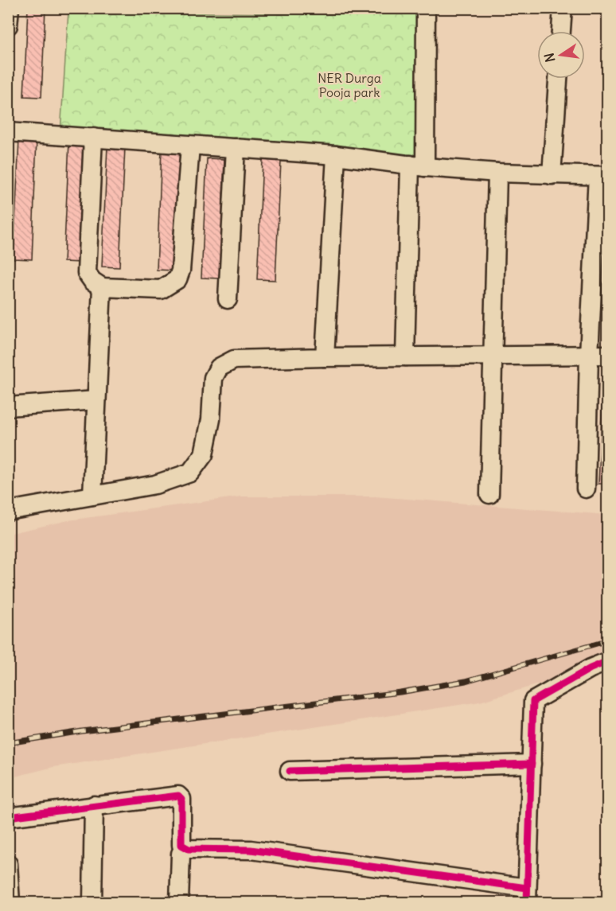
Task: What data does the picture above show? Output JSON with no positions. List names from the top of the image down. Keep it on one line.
{"parks":["NER Durga Pooja park"],"north":"left"}
